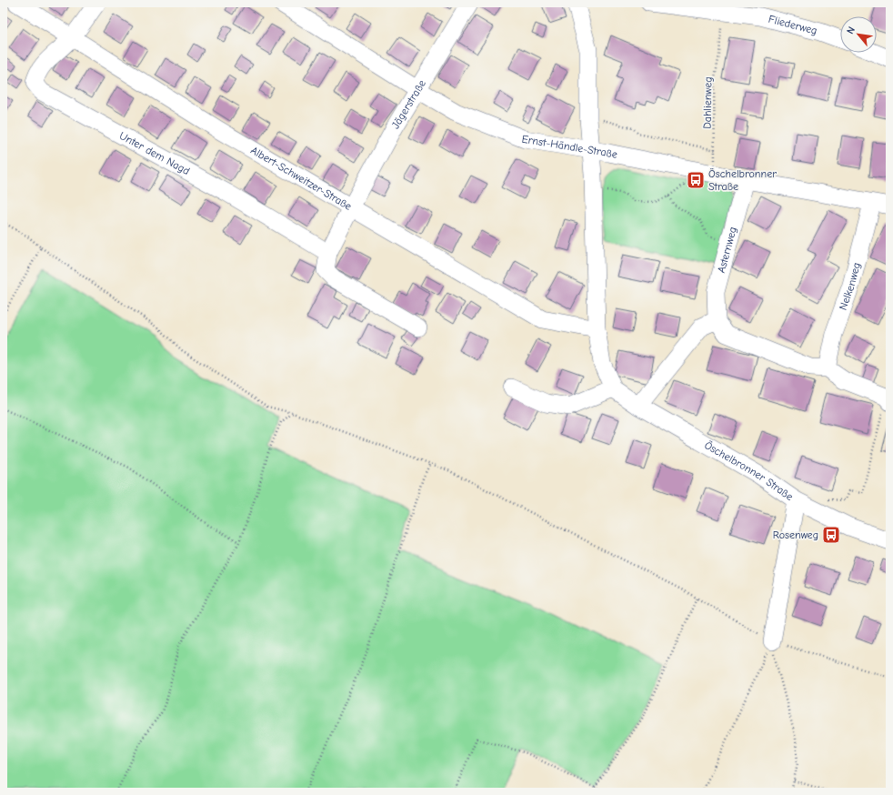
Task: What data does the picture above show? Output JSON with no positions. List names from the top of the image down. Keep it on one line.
{"streets":{"street":["Fliederweg","Jägerstraße","Ernst-Händle-Straße","Unter dem Nagd","Albert-Schweitzer-Straße","Asternweg","Nelkenweg","Öschelbronner Straße"],"path":["Dahlienweg"]},"crossings":[["Fliederweg","Dahlienweg"],["Dahlienweg","Ernst-Händle-Straße"],["Jägerstraße","Ernst-Händle-Straße"],["Jägerstraße","Albert-Schweitzer-Straße"],["Ernst-Händle-Straße","Asternweg"],["Ernst-Händle-Straße","Nelkenweg"],["Unter dem Nagd","Albert-Schweitzer-Straße"]],"places":{"bus stop":["Öschelbronner Straße","Rosenweg"]},"north":"top left"}
